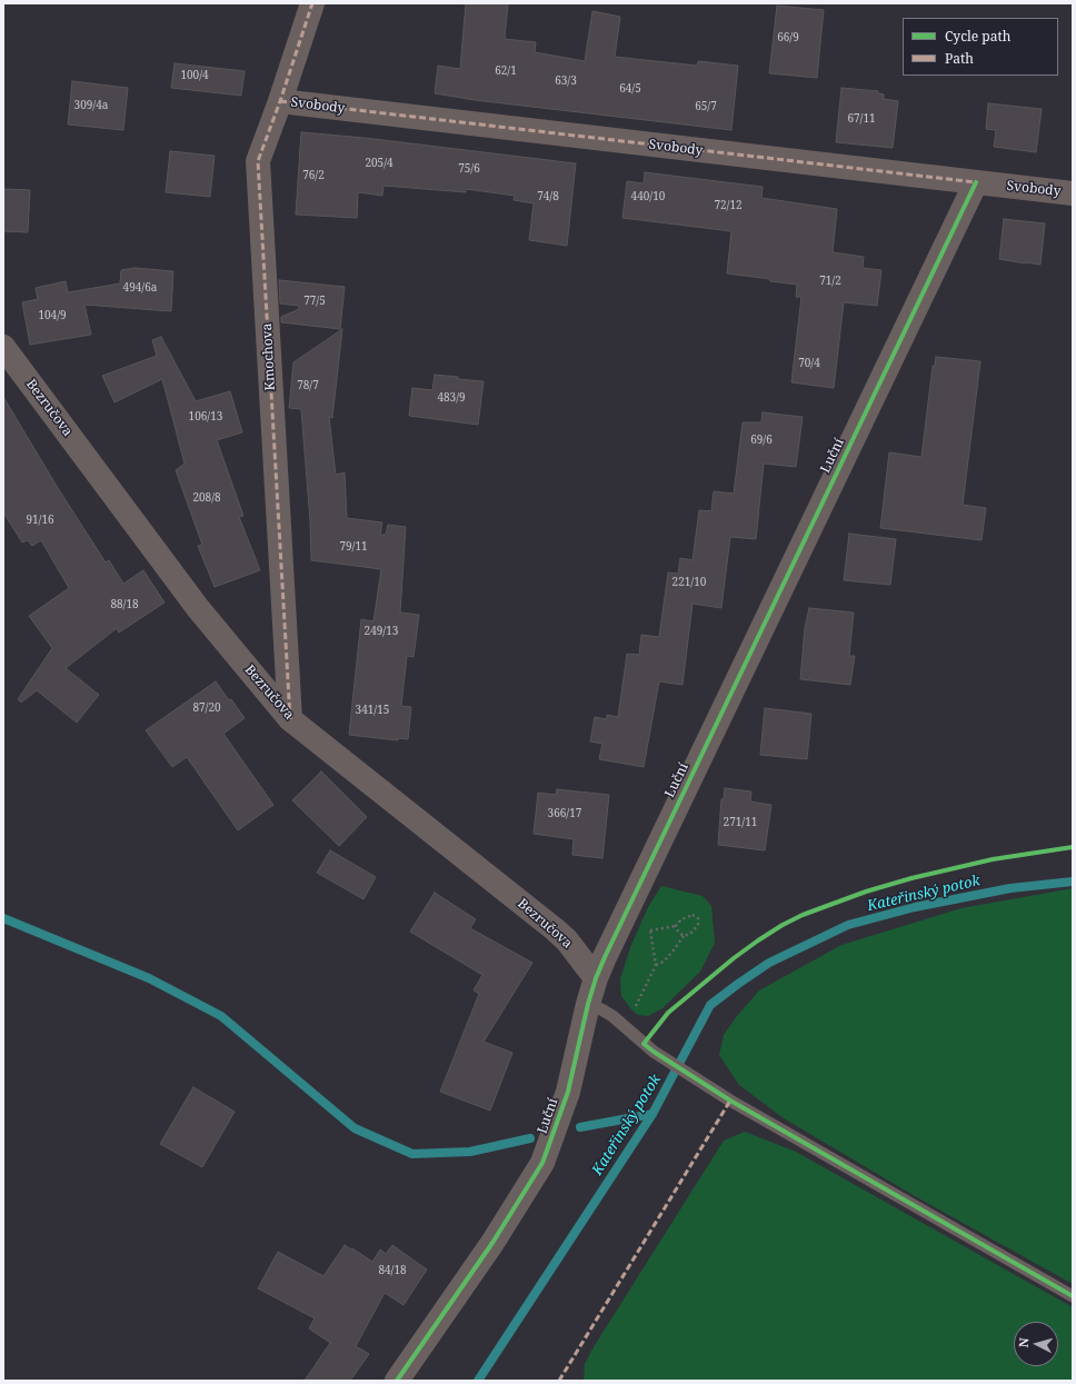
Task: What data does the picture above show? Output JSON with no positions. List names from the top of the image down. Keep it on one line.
{"streets":{"street":["Svobody","Kmochova","Bezručova","Luční"]},"crossings":[["Svobody","Kmochova"],["Svobody","Luční"],["Kmochova","Bezručova"],["Bezručova","Luční"]],"water":["Kateřinský potok"],"house_numbers":["66/9","62/1","100/4","63/3","64/5","309/4a","65/7","67/11","205/4","75/6","76/2","74/8","440/10","72/12","71/2","494/6a","77/5","104/9","70/4","78/7","483/9","106/13","69/6","208/8","91/16","79/11","221/10","88/18","249/13","87/20","341/15","366/17","271/11","84/18"],"legend":["Cycle path","Path"],"north":"left"}
